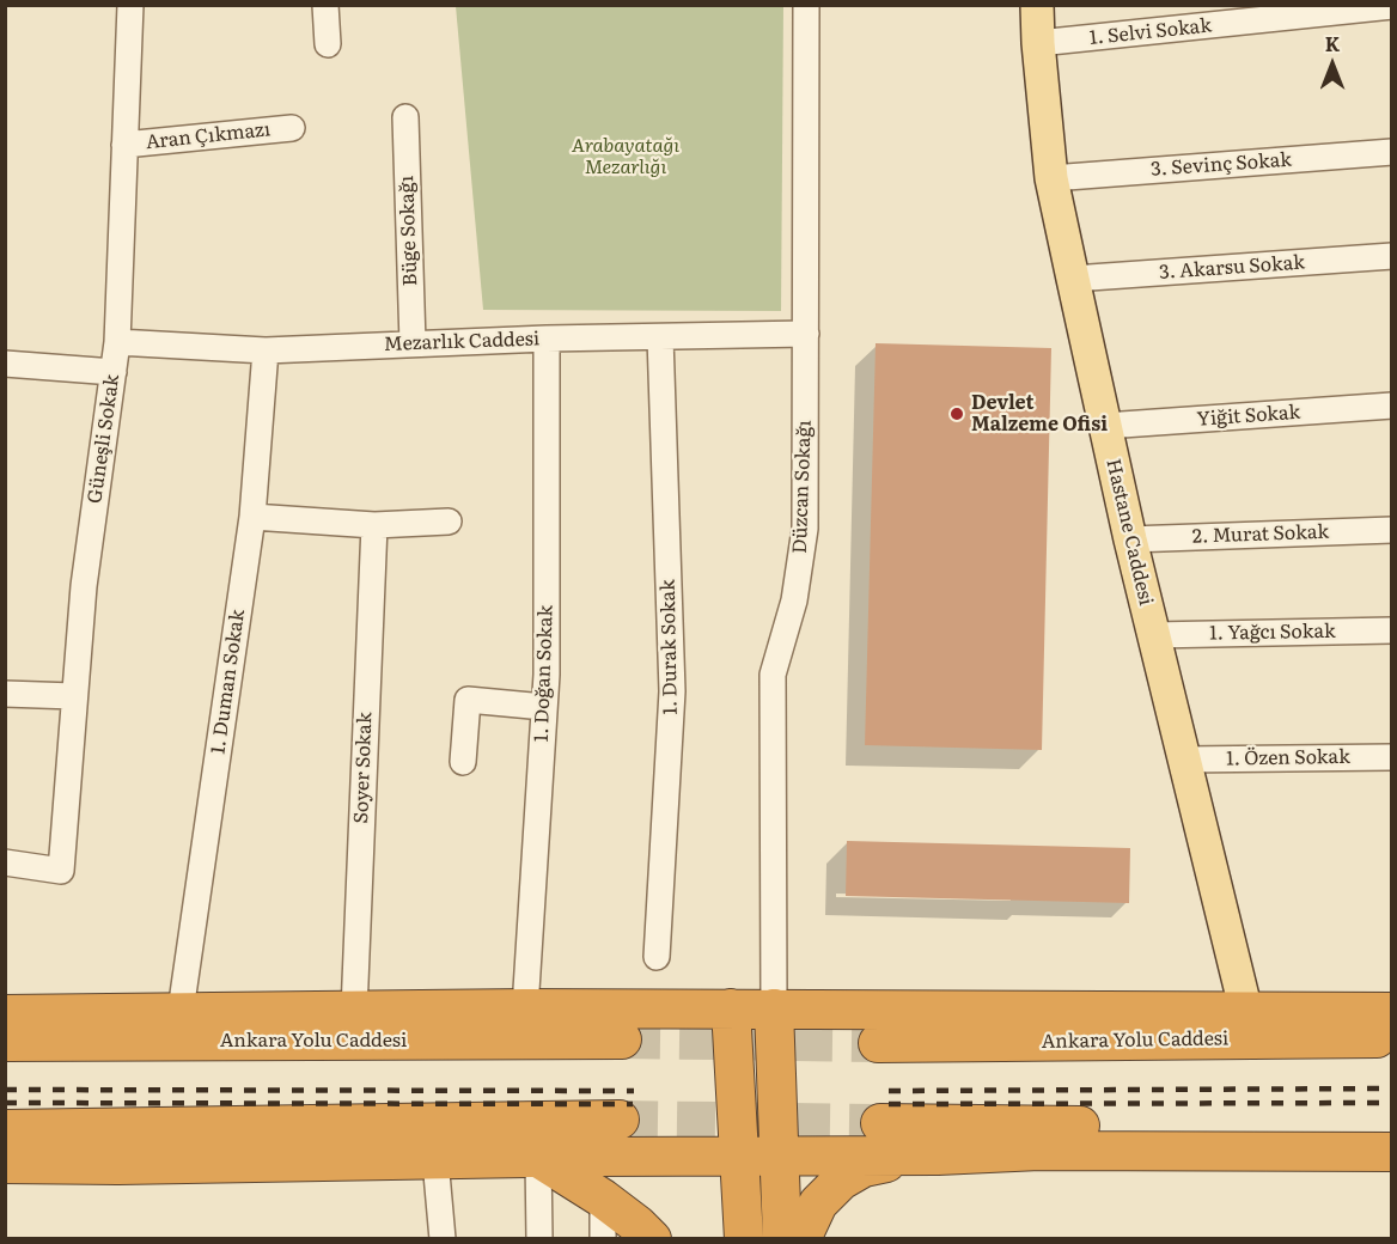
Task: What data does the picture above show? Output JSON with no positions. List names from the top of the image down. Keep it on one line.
{"streets":{"highway":["Ankara Yolu Caddesi"],"main road":["Hastane Caddesi"],"street":["1. Selvi Sokak","Aran Çıkmazı","3. Sevinç Sokak","Büge Sokağı","3. Akarsu Sokak","Mezarlık Caddesi","Yiğit Sokak","Güneşli Sokak","Düzcan Sokağı","2. Murat Sokak","1. Yağcı Sokak","1. Durak Sokak","1. Doğan Sokak","1. Duman Sokak","1. Özen Sokak","Soyer Sokak"]},"crossings":[["1. Selvi Sokak","Hastane Caddesi"],["Aran Çıkmazı","Güneşli Sokak"],["3. Sevinç Sokak","Hastane Caddesi"],["Büge Sokağı","Mezarlık Caddesi"],["3. Akarsu Sokak","Hastane Caddesi"],["Mezarlık Caddesi","Güneşli Sokak"],["Mezarlık Caddesi","Düzcan Sokağı"],["Mezarlık Caddesi","1. Durak Sokak"],["Mezarlık Caddesi","1. Doğan Sokak"],["Mezarlık Caddesi","1. Duman Sokak"],["Yiğit Sokak","Hastane Caddesi"],["Hastane Caddesi","2. Murat Sokak"],["Hastane Caddesi","1. Yağcı Sokak"],["Hastane Caddesi","1. Özen Sokak"]],"parks":["Arabayatağı Mezarlığı"],"places":["Devlet Malzeme Ofisi"],"north":"top"}
